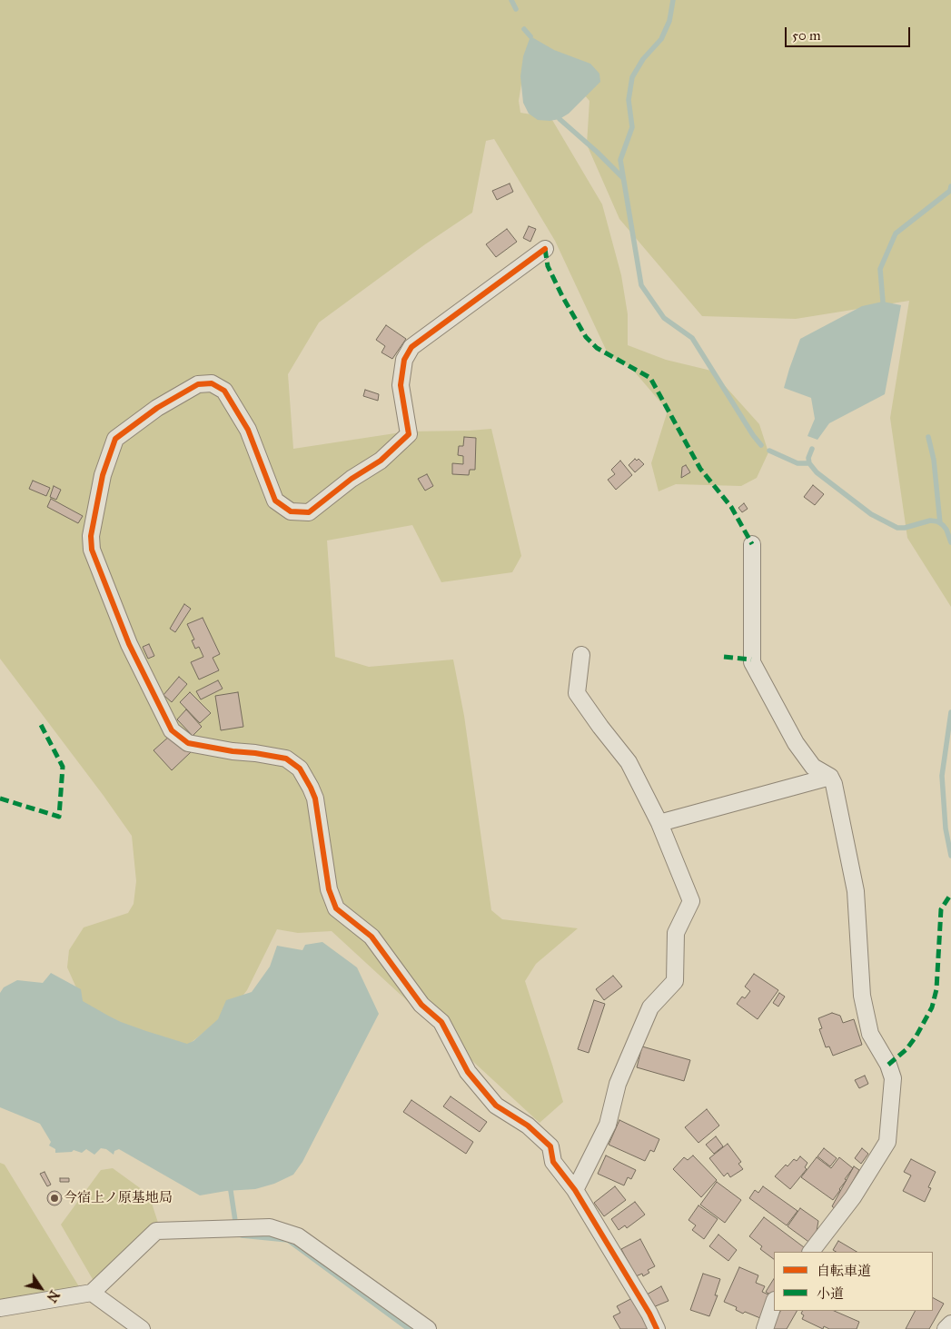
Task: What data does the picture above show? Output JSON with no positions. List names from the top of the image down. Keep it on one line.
{"places":["今宿上ノ原基地局"],"legend":["自転車道","小道"],"scale_bar":"50 m","north":"bottom right"}
